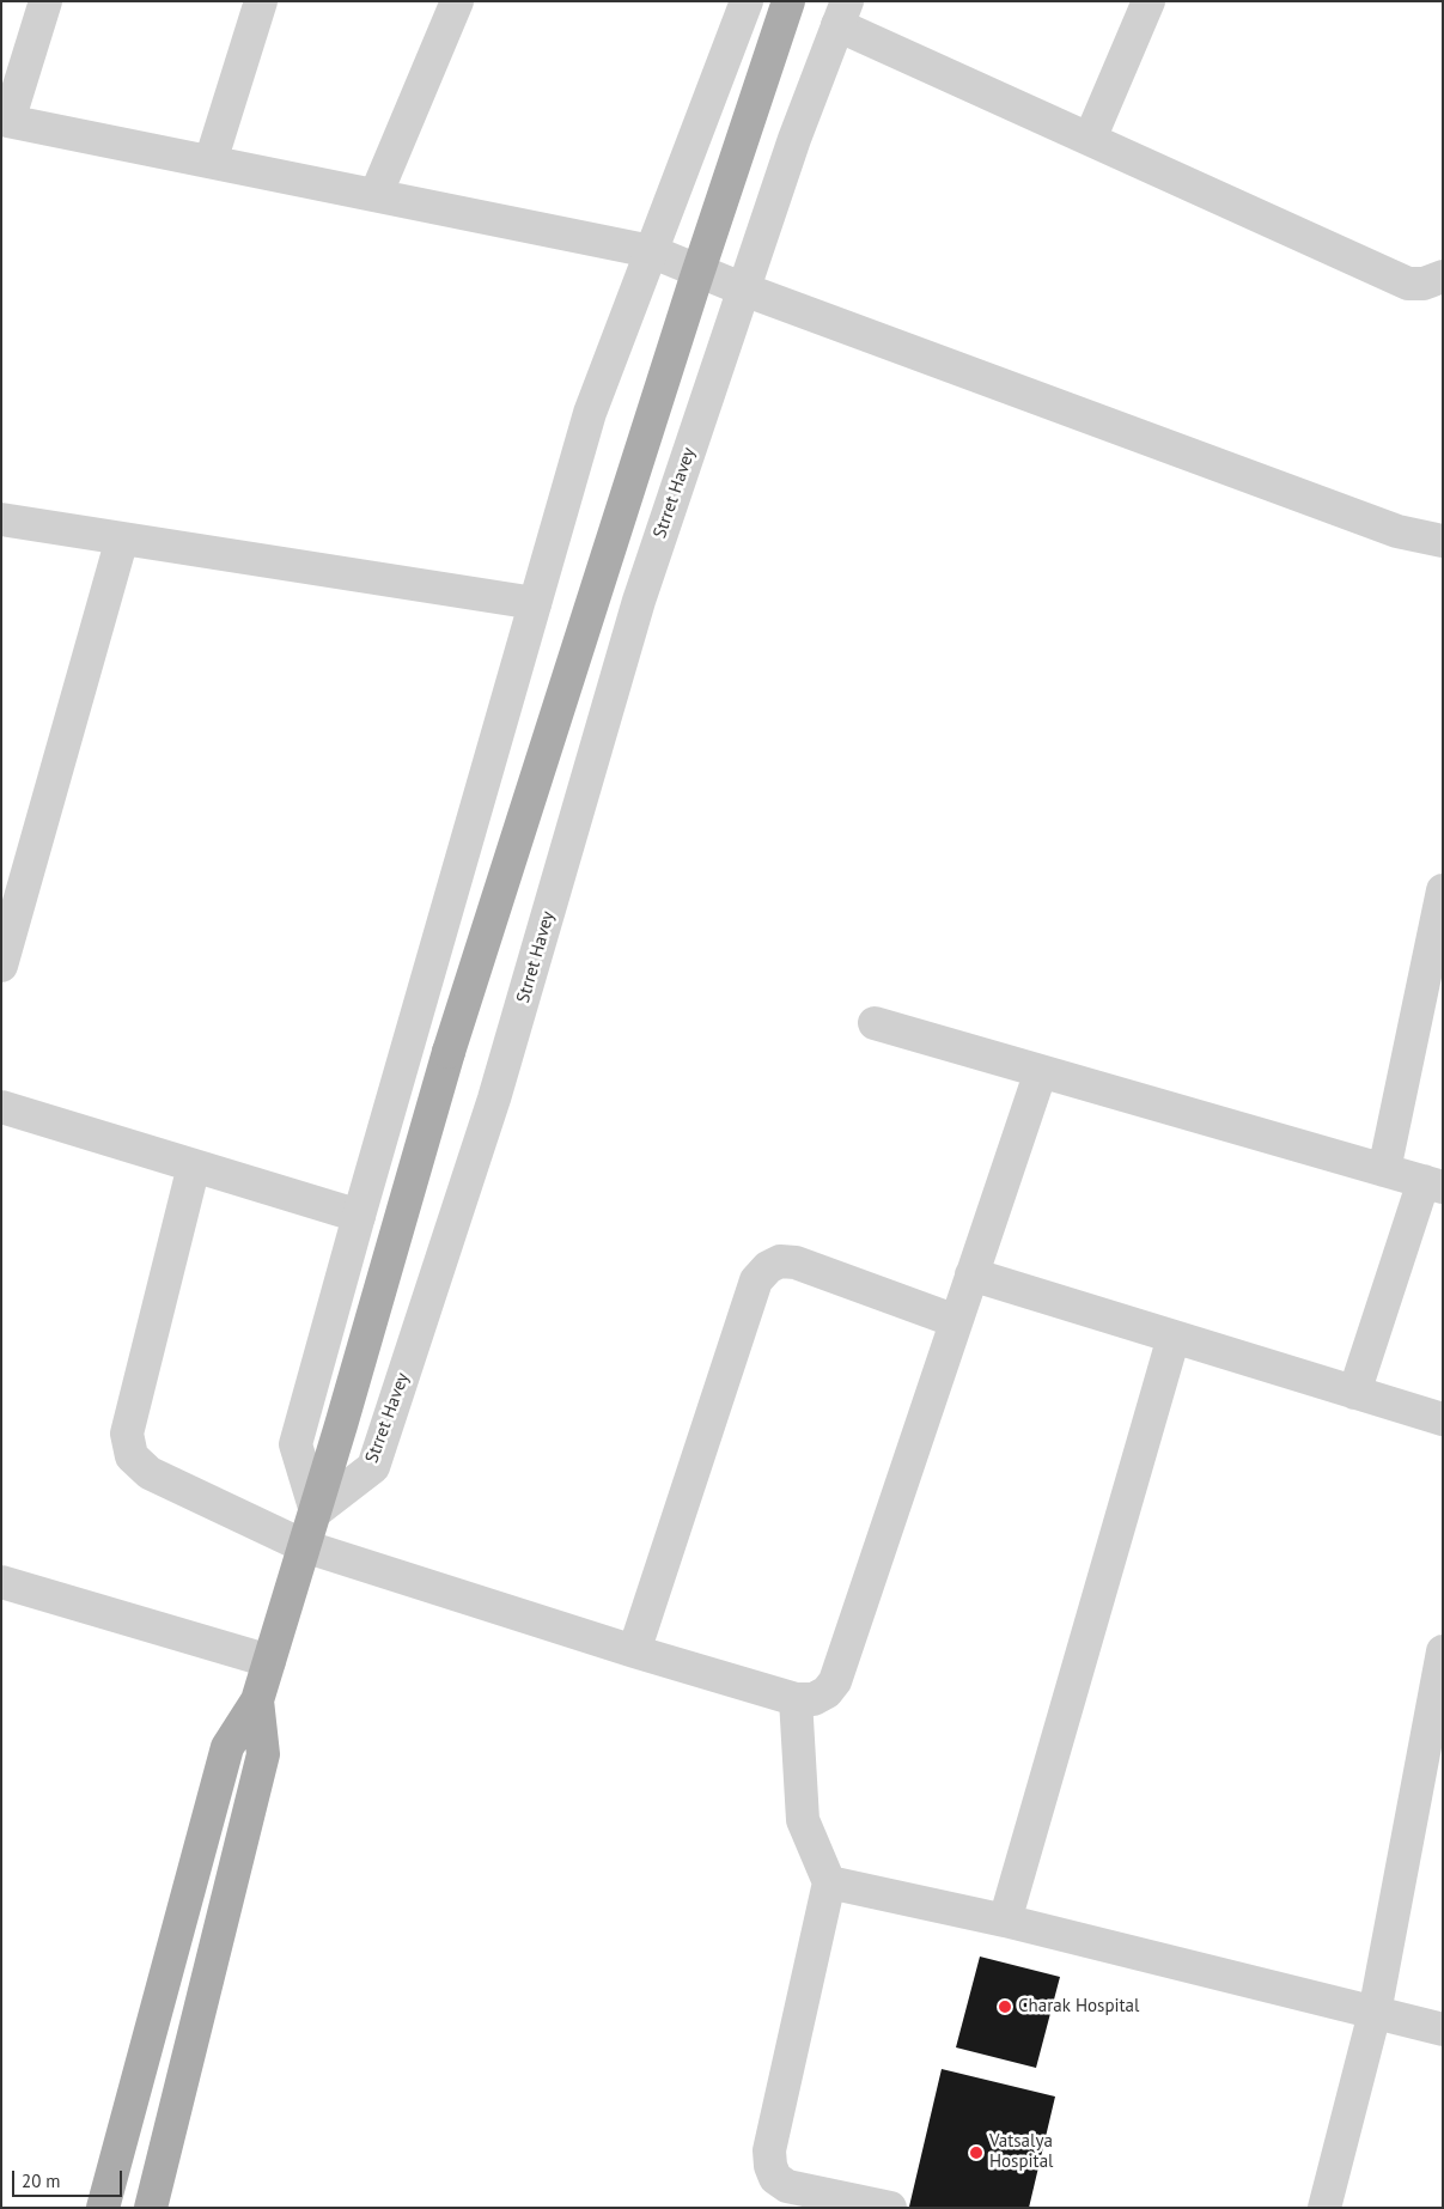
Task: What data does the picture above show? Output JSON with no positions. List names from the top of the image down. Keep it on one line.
{"streets":{"street":["Strret Havey"]},"places":["Charak Hospital","Vatsalya Hospital"],"scale_bar":"20 m"}
